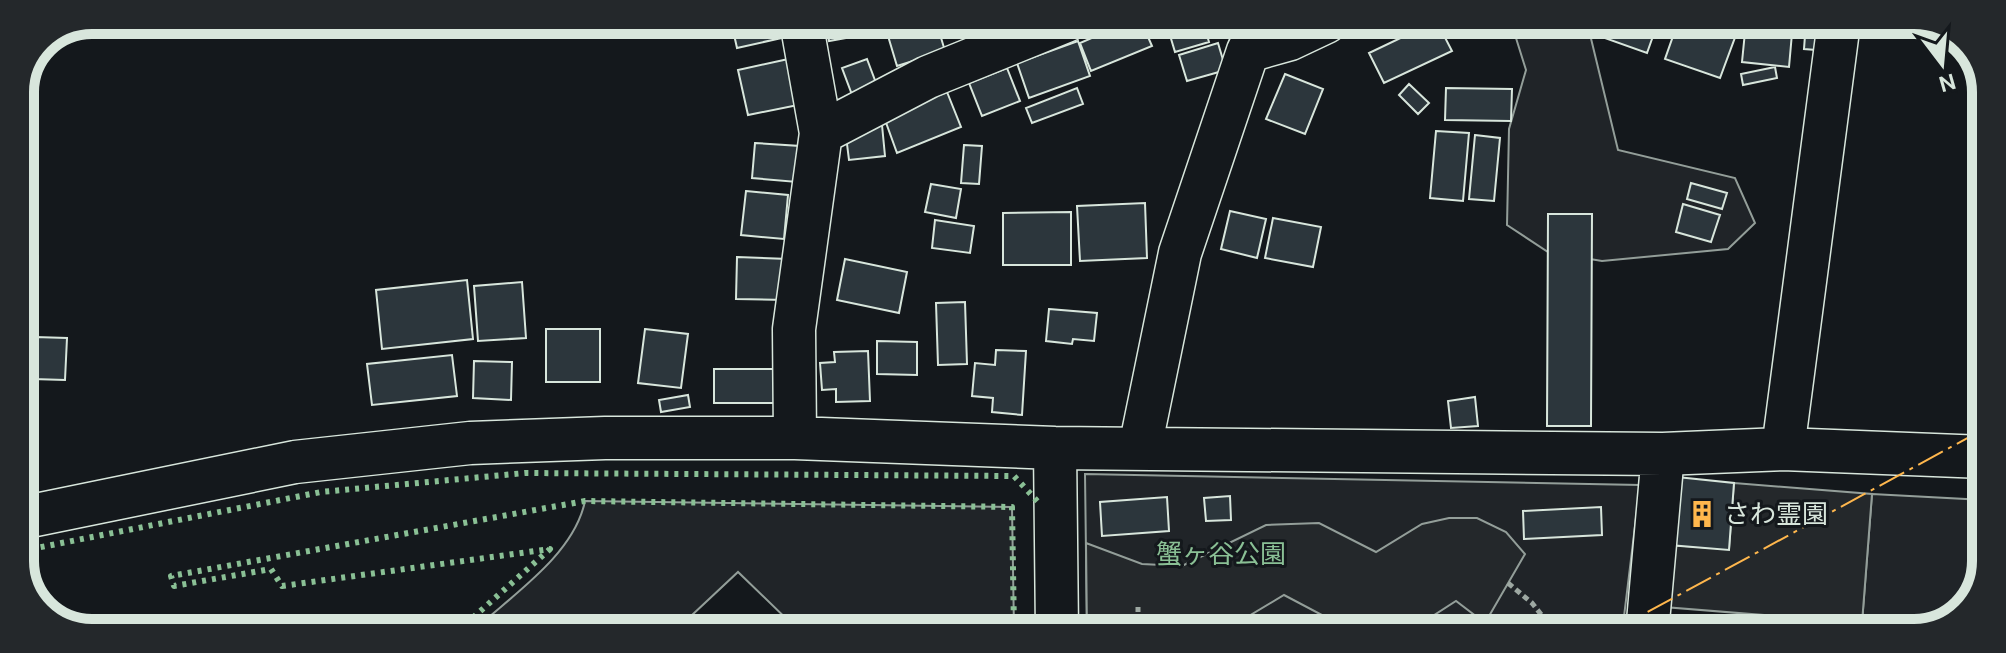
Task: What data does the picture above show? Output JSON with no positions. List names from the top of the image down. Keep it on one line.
{"parks":["蟹ヶ谷公園"],"places":{"building":["さわ霊園"]},"north":"bottom"}
